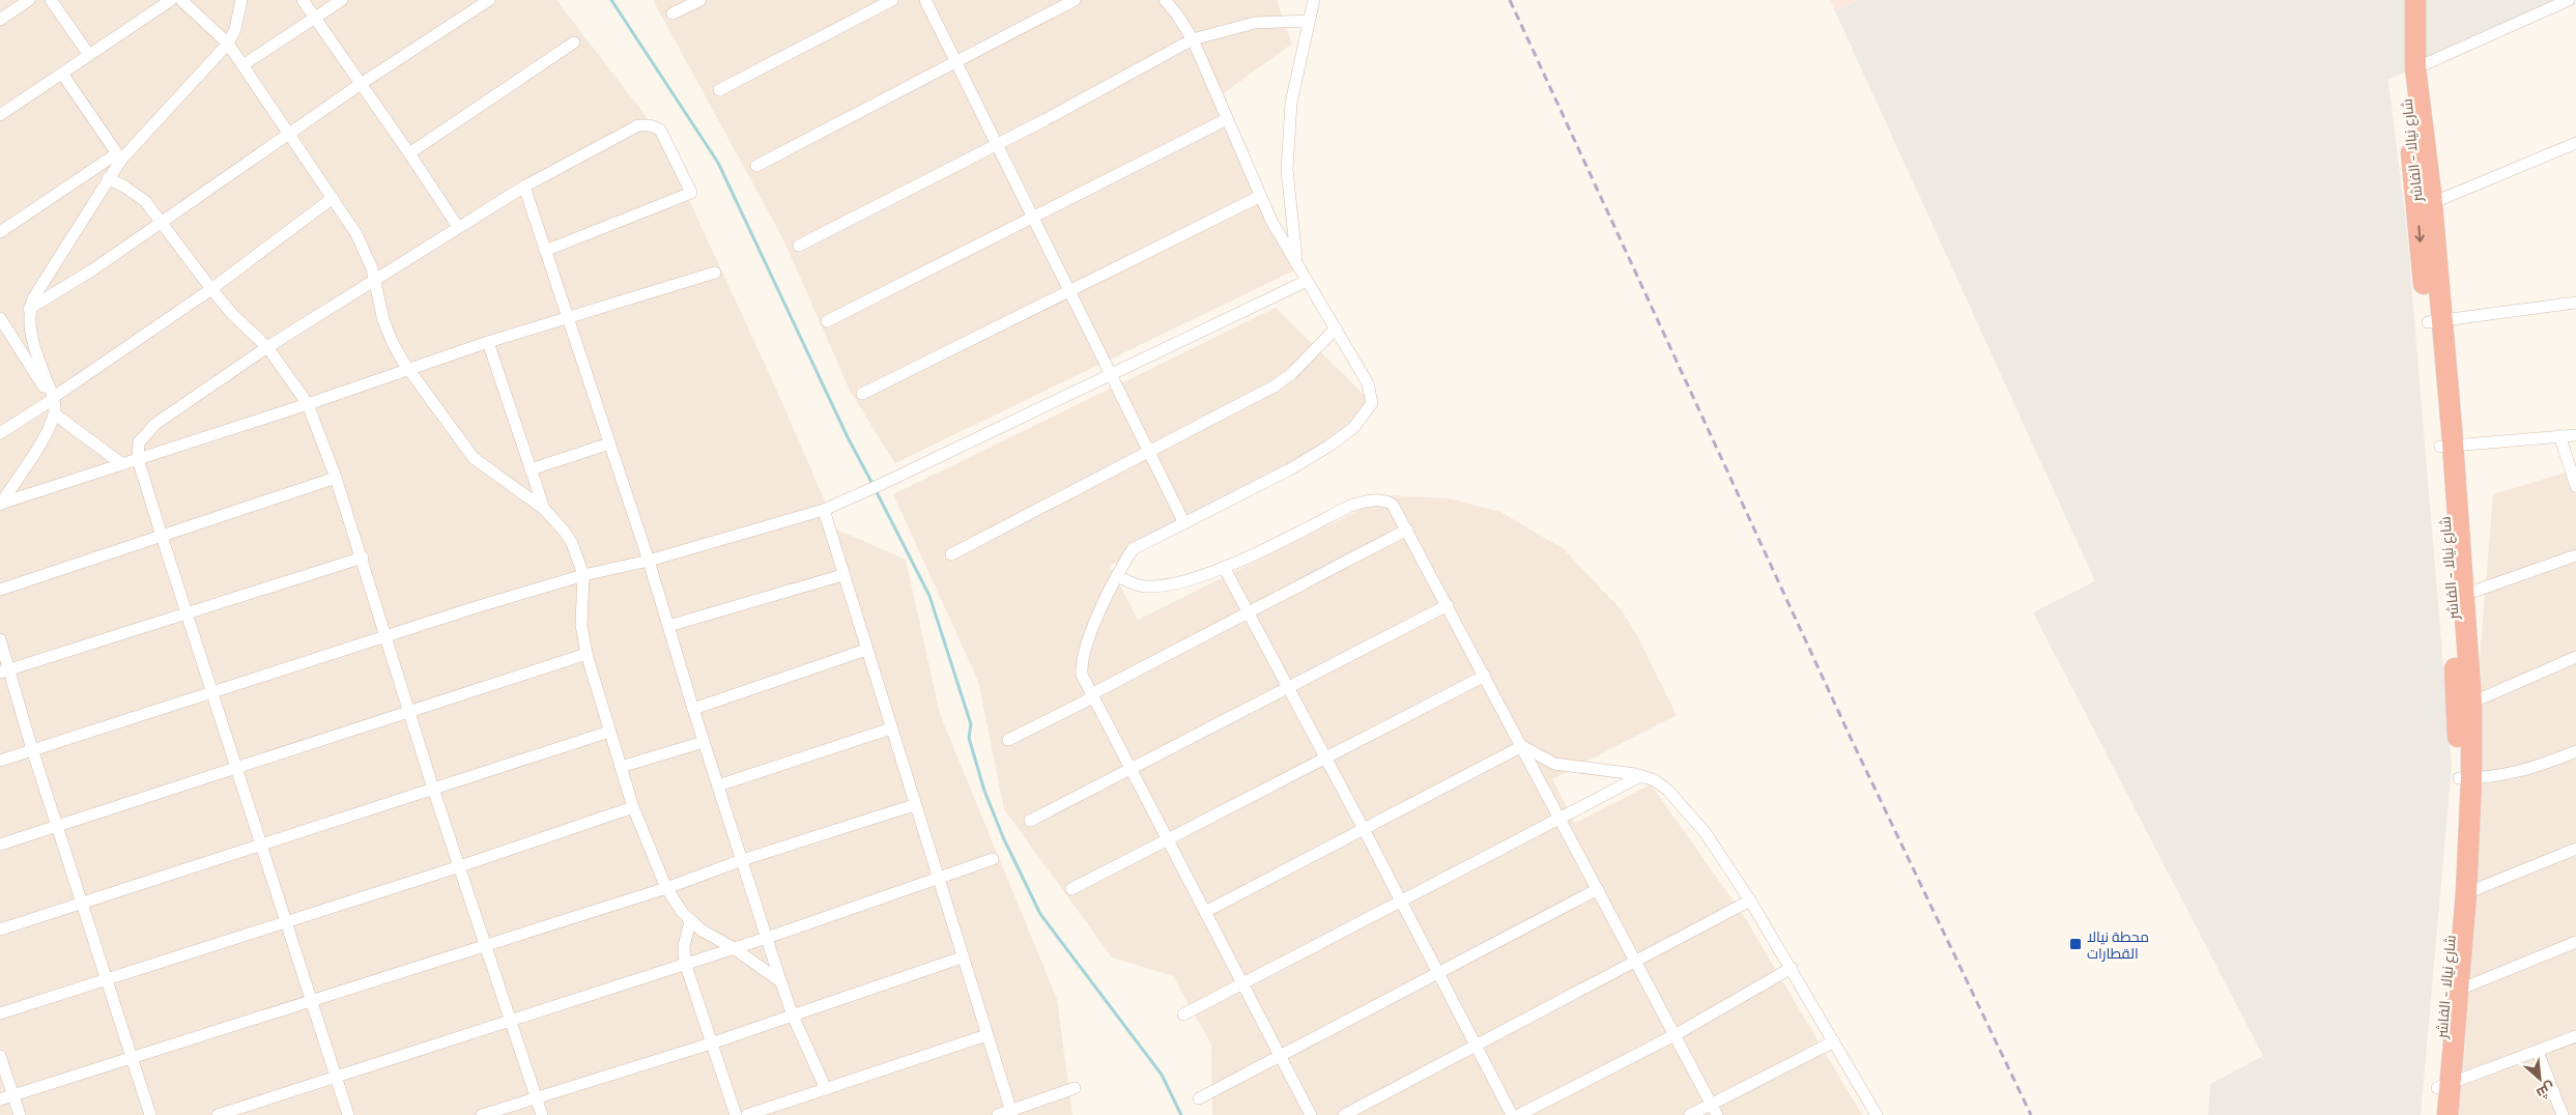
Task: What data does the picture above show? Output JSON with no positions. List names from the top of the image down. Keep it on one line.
{"streets":{"highway":["شارع نيالا - الفاشر"]},"places":{"transit":["محطة نيالا القطارات"]},"north":"bottom right"}
